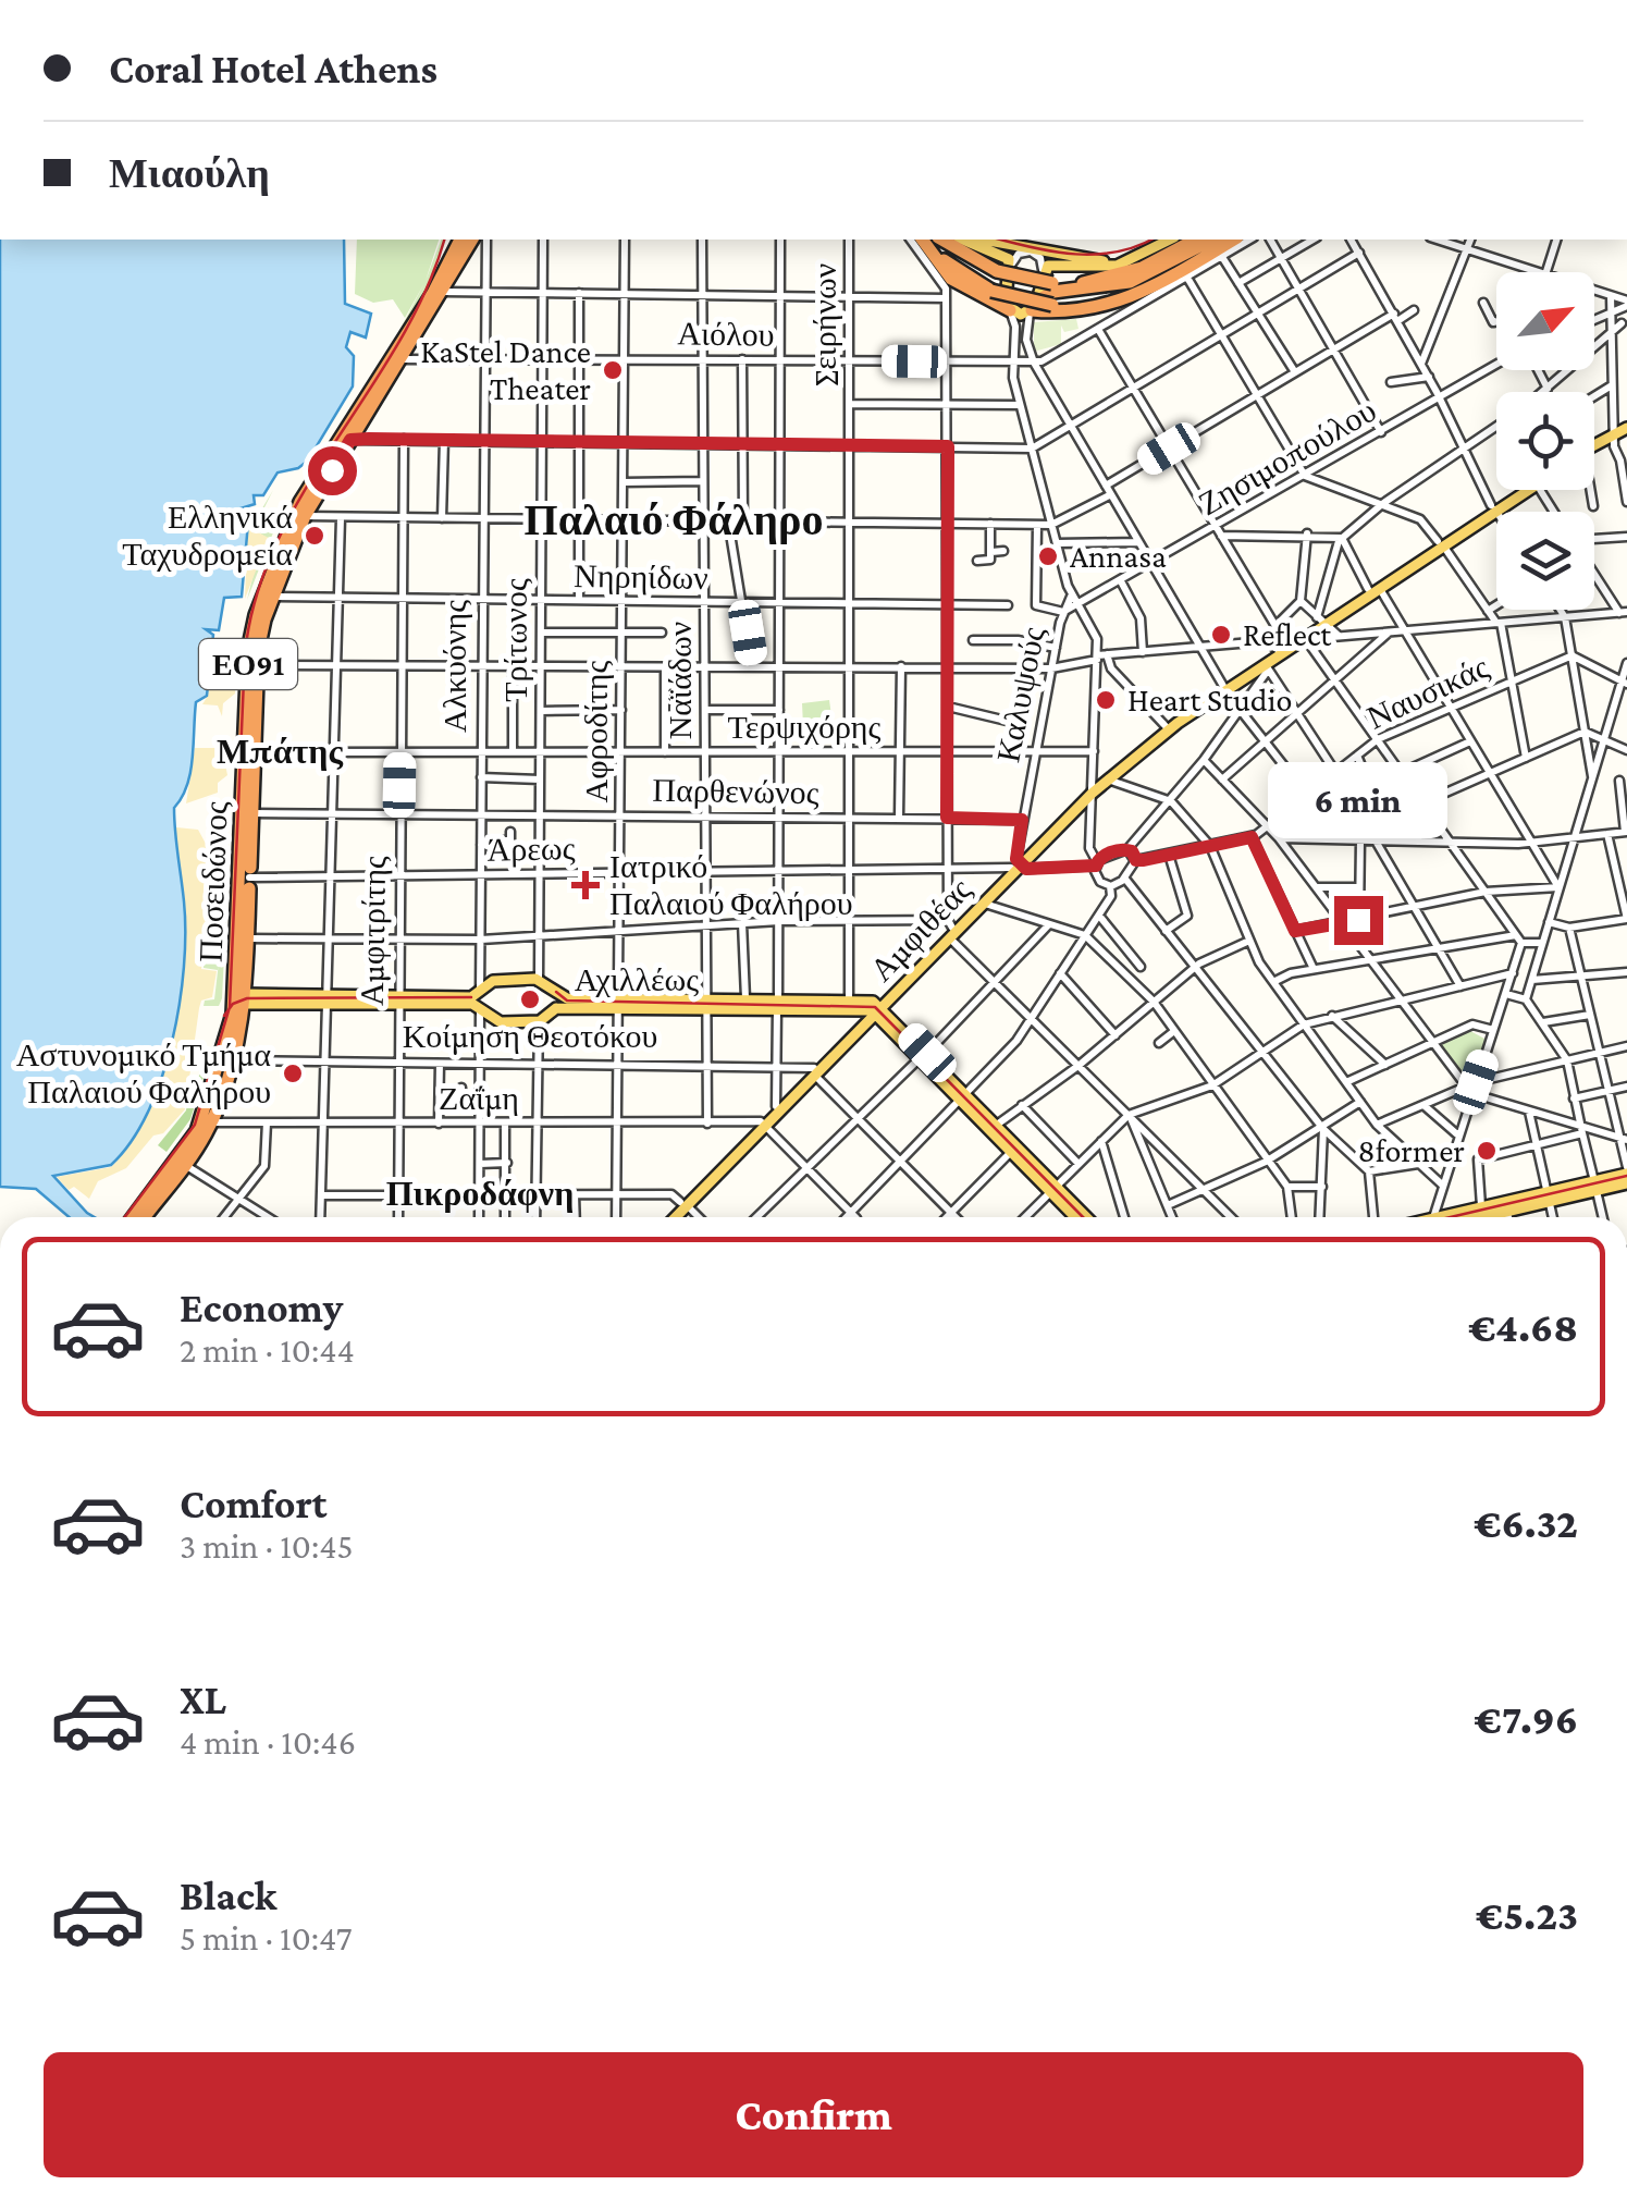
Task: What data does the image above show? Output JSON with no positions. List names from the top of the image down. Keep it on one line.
{"streets":{"highway":["ΕΟ91","Ποσειδώνος"],"main road":["Αμφιθέας","Αχιλλέως"],"street":["Σειρήνων","Αιόλου","Ζησιμοπούλου","Νηρηίδων","Τρίτωνος","Αλκυόνης","Ναϊάδων","Ναυσικάς","Καλυψούς","Τερψιχόρης","Αφροδίτης","Παρθενώνος","Άρεως","Αμφιτρίτης","Ζαΐμη"]},"crossings":[["Σειρήνων","Αιόλου"],["Σειρήνων","Νηρηίδων"],["Σειρήνων","Τερψιχόρης"],["Σειρήνων","Παρθενώνος"],["Σειρήνων","Άρεως"],["Σειρήνων","Αχιλλέως"],["Αιόλου","Τρίτωνος"],["Αιόλου","Αλκυόνης"],["Αιόλου","Ναϊάδων"],["Αιόλου","Αφροδίτης"],["Αιόλου","Ποσειδώνος"],["Ζησιμοπούλου","Καλυψούς"],["Νηρηίδων","Τρίτωνος"],["Νηρηίδων","Αλκυόνης"],["Νηρηίδων","Ναϊάδων"],["Νηρηίδων","Αφροδίτης"],["Νηρηίδων","Ποσειδώνος"],["Νηρηίδων","Αμφιτρίτης"],["Τρίτωνος","Τερψιχόρης"],["Τρίτωνος","Παρθενώνος"],["Τρίτωνος","Άρεως"],["Αλκυόνης","Τερψιχόρης"],["Αλκυόνης","Παρθενώνος"],["Αλκυόνης","Άρεως"],["Αλκυόνης","Ζαΐμη"],["Ναϊάδων","Τερψιχόρης"],["Ναϊάδων","Παρθενώνος"],["Ναϊάδων","Άρεως"],["Ναϊάδων","Αχιλλέως"],["Ναϊάδων","Ζαΐμη"],["Καλυψούς","Τερψιχόρης"],["Καλυψούς","Παρθενώνος"],["Καλυψούς","Άρεως"],["Καλυψούς","Αμφιθέας"],["Τερψιχόρης","Αφροδίτης"],["Τερψιχόρης","Ποσειδώνος"],["Τερψιχόρης","Αμφιτρίτης"],["Αφροδίτης","Παρθενώνος"],["Αφροδίτης","Άρεως"],["Αφροδίτης","Αχιλλέως"],["Αφροδίτης","Ζαΐμη"],["Παρθενώνος","Ποσειδώνος"],["Παρθενώνος","Αμφιτρίτης"],["Άρεως","Ποσειδώνος"],["Άρεως","Αμφιθέας"],["Άρεως","Αμφιτρίτης"],["Ποσειδώνος","Ζαΐμη"],["Αμφιθέας","Αχιλλέως"],["Αμφιθέας","Ζαΐμη"],["Αμφιτρίτης","Ζαΐμη"]],"districts":["Παλαιό Φάληρο","Μπάτης","Πικροδάφνη"],"places":{"other":["KaStel Dance Theater","Ελληνικά Ταχυδρομεία","Annasa","Reflect","Heart Studio","Κοίμηση Θεοτόκου","Αστυνομικό Τμήμα Παλαιού Φαλήρου","8former"],"health":["Ιατρικό Παλαιού Φαλήρου"]},"north":"top right","page":{"banner":["Coral Hotel Athens","Μιαούλη"],"bubble":"6 min","list":[{"name":"Economy","note":"2 min · 10:44","value":"€4.68"},{"name":"Comfort","note":"3 min · 10:45","value":"€6.32"},{"name":"XL","note":"4 min · 10:46","value":"€7.96"},{"name":"Black","note":"5 min · 10:47","value":"€5.23"}],"buttons":"Confirm"}}
